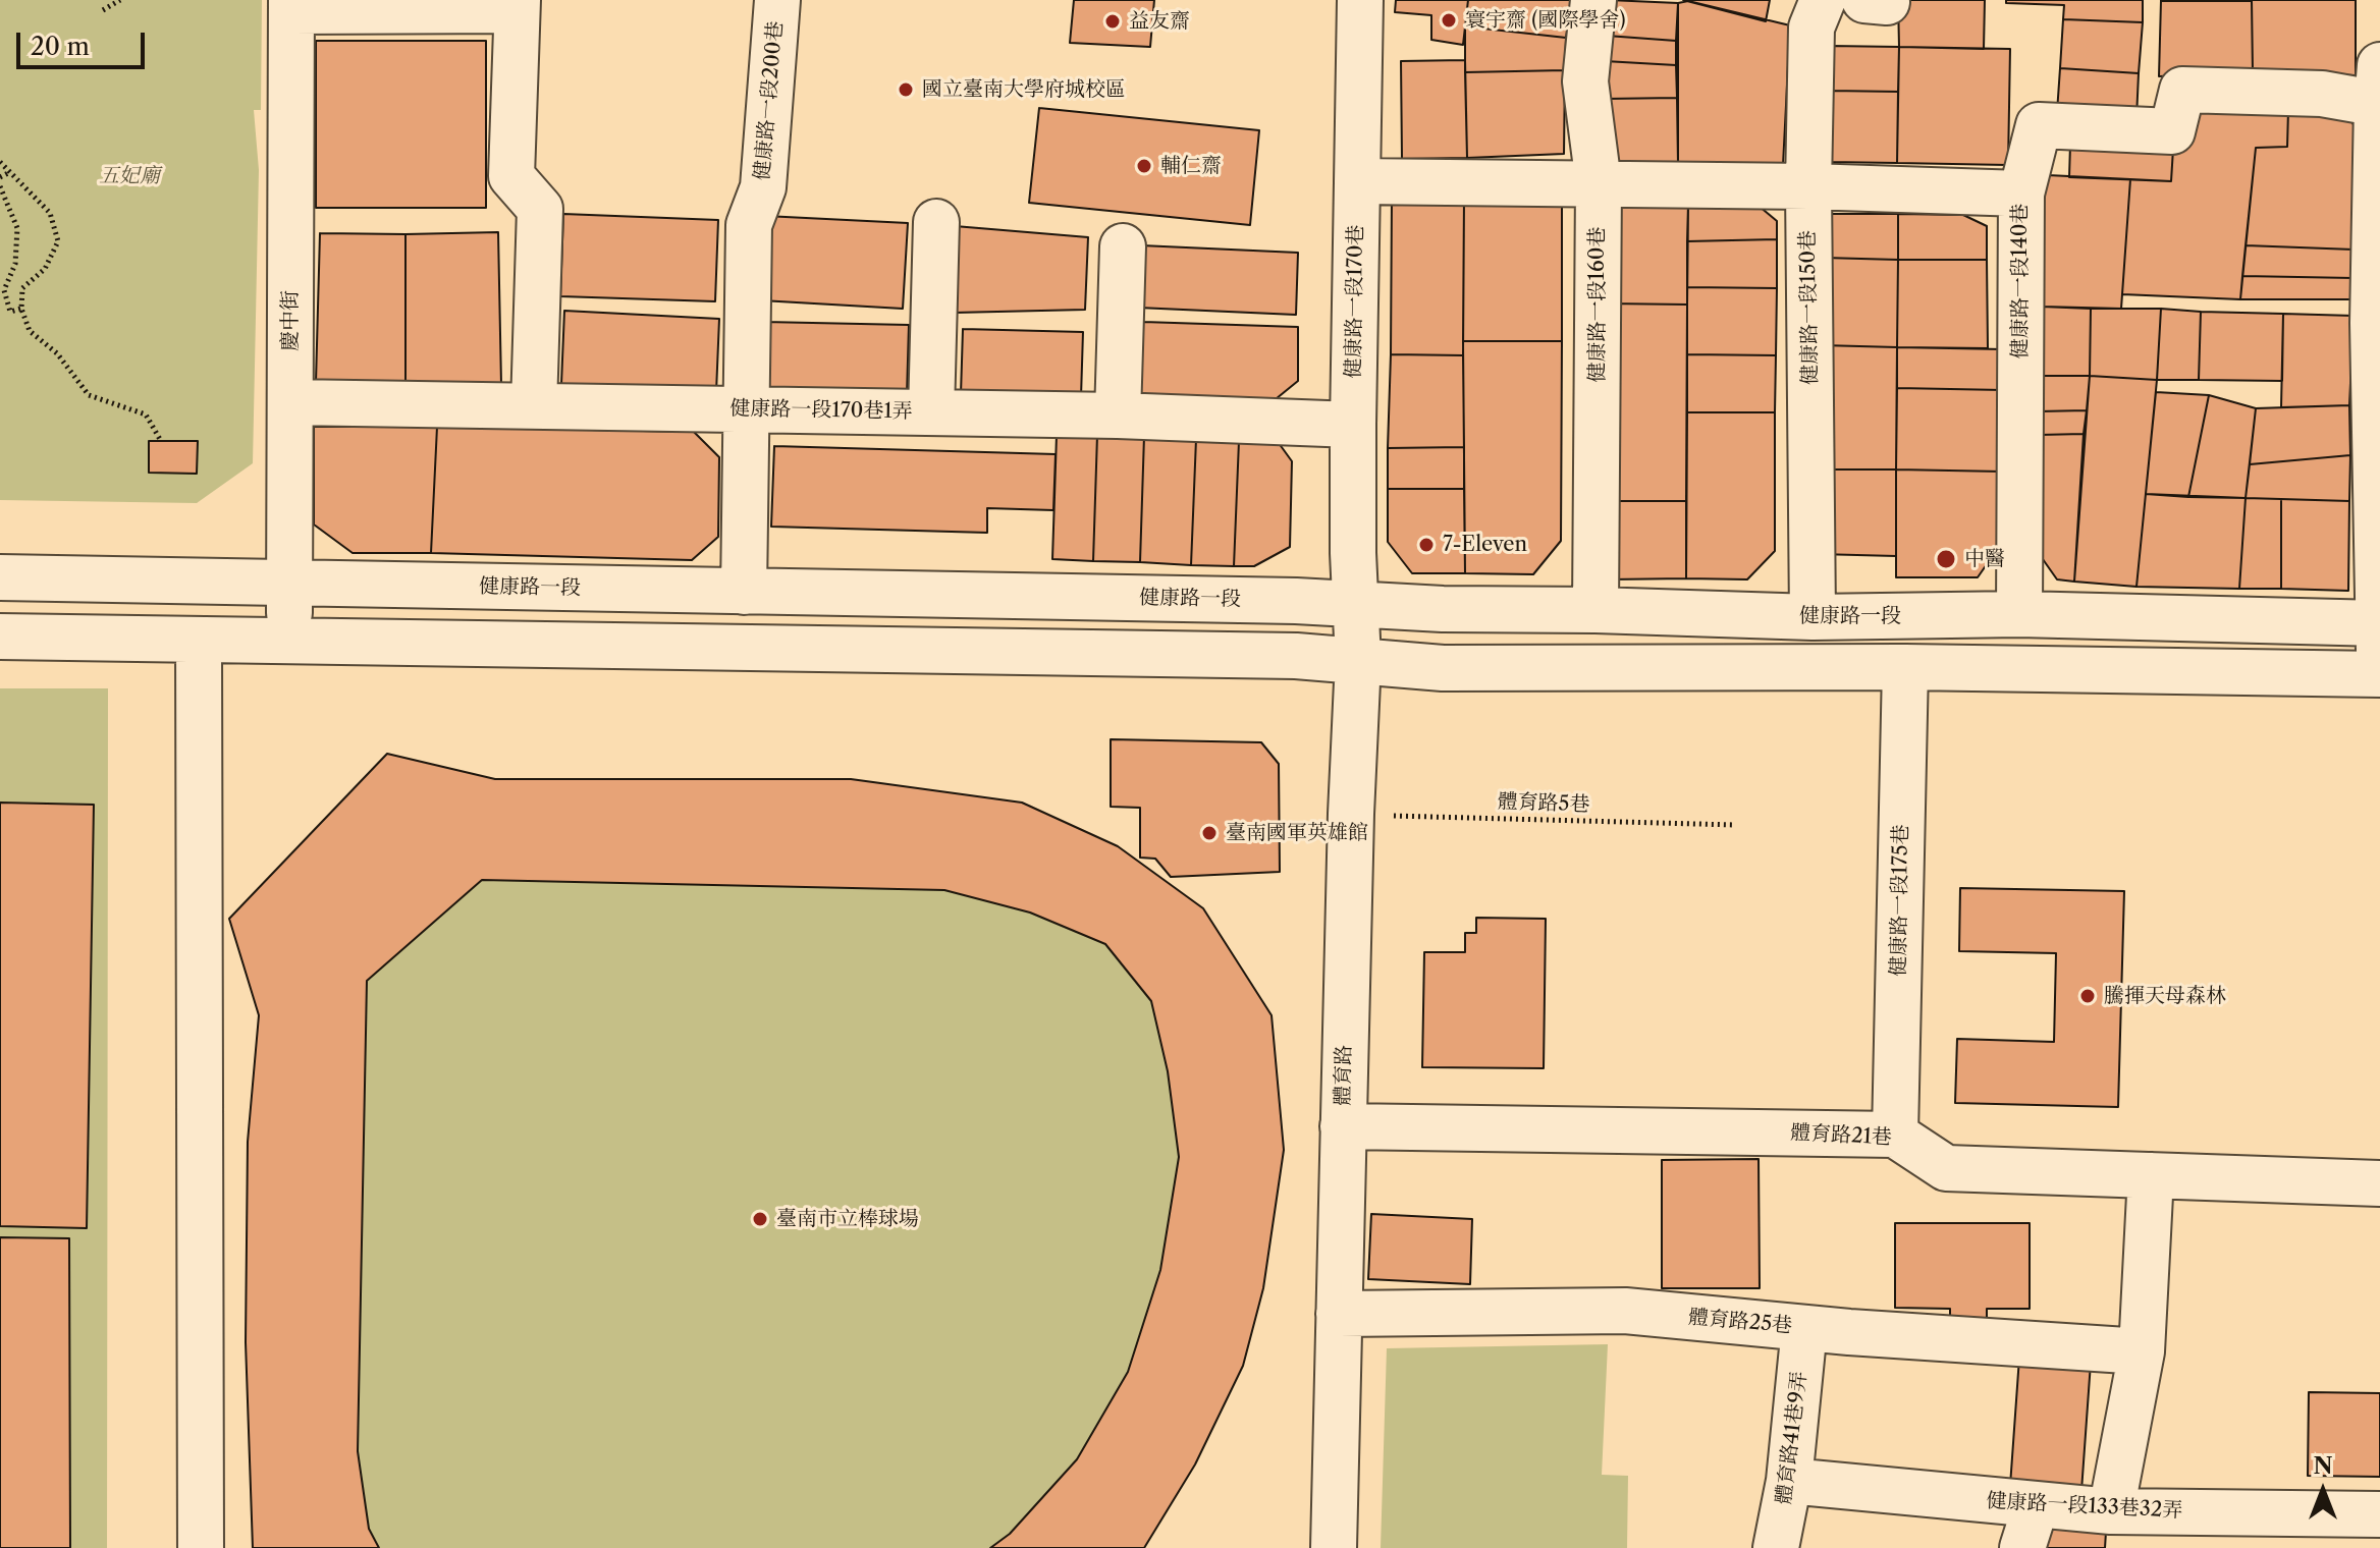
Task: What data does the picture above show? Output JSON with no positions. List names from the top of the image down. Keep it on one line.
{"streets":{"street":["健康路一段200巷","健康路一段140巷","健康路一段170巷","健康路一段160巷","健康路一段150巷","慶中街","健康路一段170巷1弄","健康路一段","健康路一段175巷","體育路","體育路21巷","體育路25巷","體育路41巷9弄","健康路一段133巷32弄"],"path":["體育路5巷"]},"crossings":[["健康路一段200巷","健康路一段170巷1弄"],["健康路一段200巷","健康路一段"],["健康路一段140巷","健康路一段"],["健康路一段170巷","健康路一段170巷1弄"],["健康路一段170巷","健康路一段"],["健康路一段170巷","體育路"],["健康路一段160巷","健康路一段"],["健康路一段150巷","健康路一段"],["慶中街","健康路一段170巷1弄"],["慶中街","健康路一段"],["健康路一段","體育路"],["體育路5巷","體育路"],["健康路一段175巷","體育路21巷"],["體育路","體育路21巷"],["體育路","體育路25巷"],["體育路25巷","體育路41巷9弄"],["體育路41巷9弄","健康路一段133巷32弄"]],"parks":["五妃廟"],"places":["寰宇齋 (國際學舍)","益友齋","國立臺南大學府城校區","輔仁齋","7-Eleven","中醫","臺南國軍英雄館","騰揮天母森林","臺南市立棒球場"],"scale_bar":"20 m","north":"top"}
